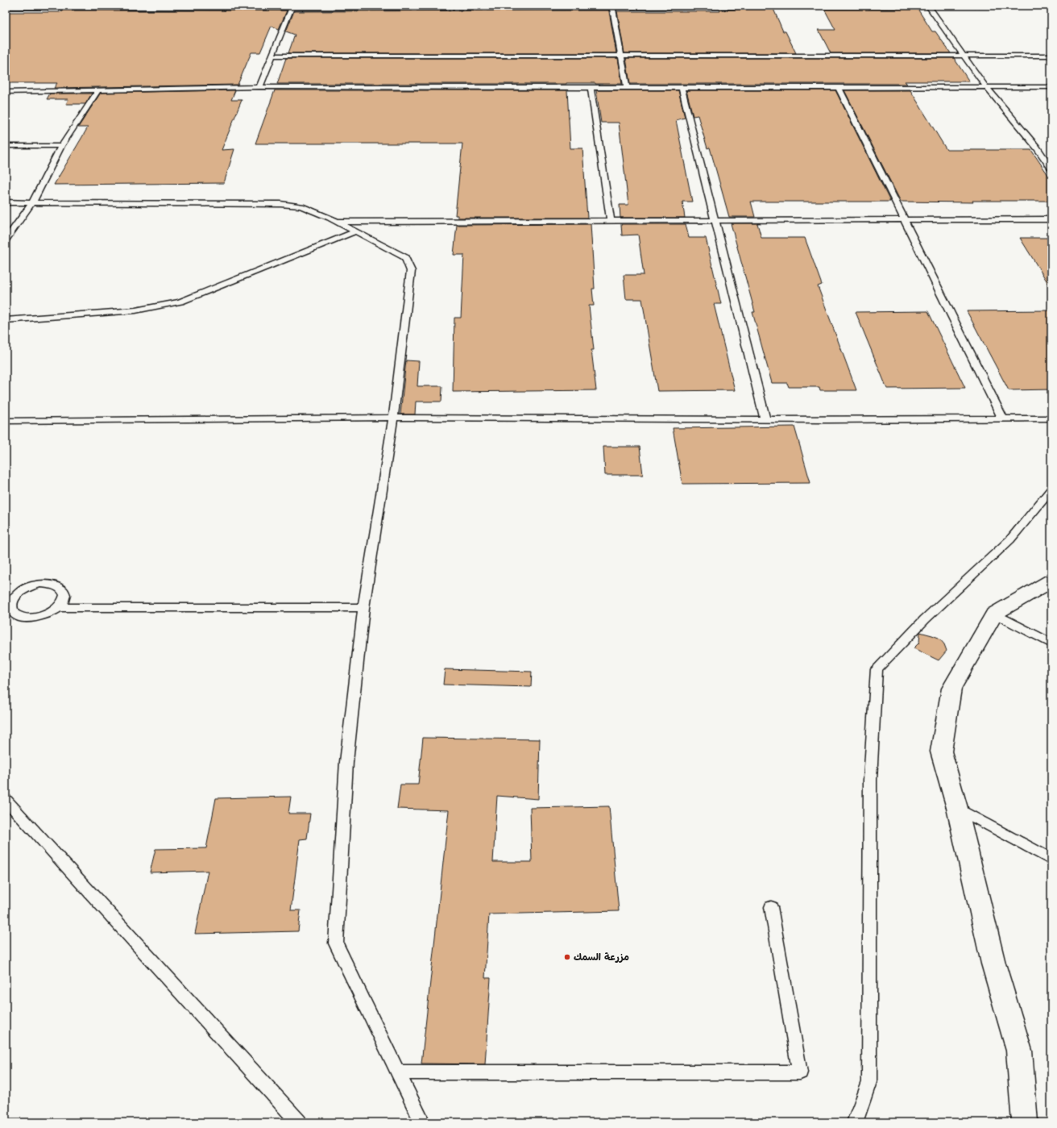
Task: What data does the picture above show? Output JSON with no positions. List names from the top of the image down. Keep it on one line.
{"places":["مزرعة السمك"]}
